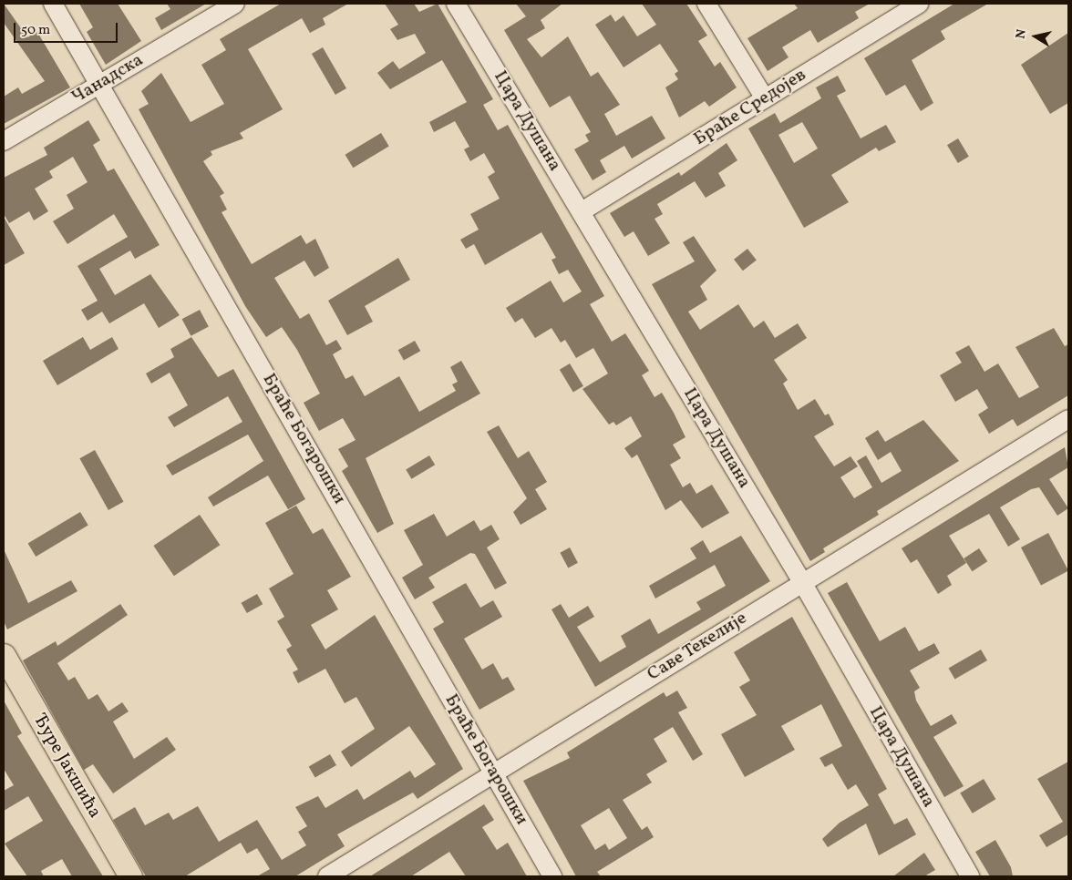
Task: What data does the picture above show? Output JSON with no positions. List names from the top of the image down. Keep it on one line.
{"streets":{"main road":["Ђуре Јакшића"],"street":["Чанадска","Браће Средојев","Цара Душана","Браће Богарошки","Саве Текелије"]},"crossings":[["Чанадска","Браће Богарошки"],["Браће Средојев","Цара Душана"],["Цара Душана","Саве Текелије"],["Браће Богарошки","Саве Текелије"]],"scale_bar":"50 m","north":"left"}
